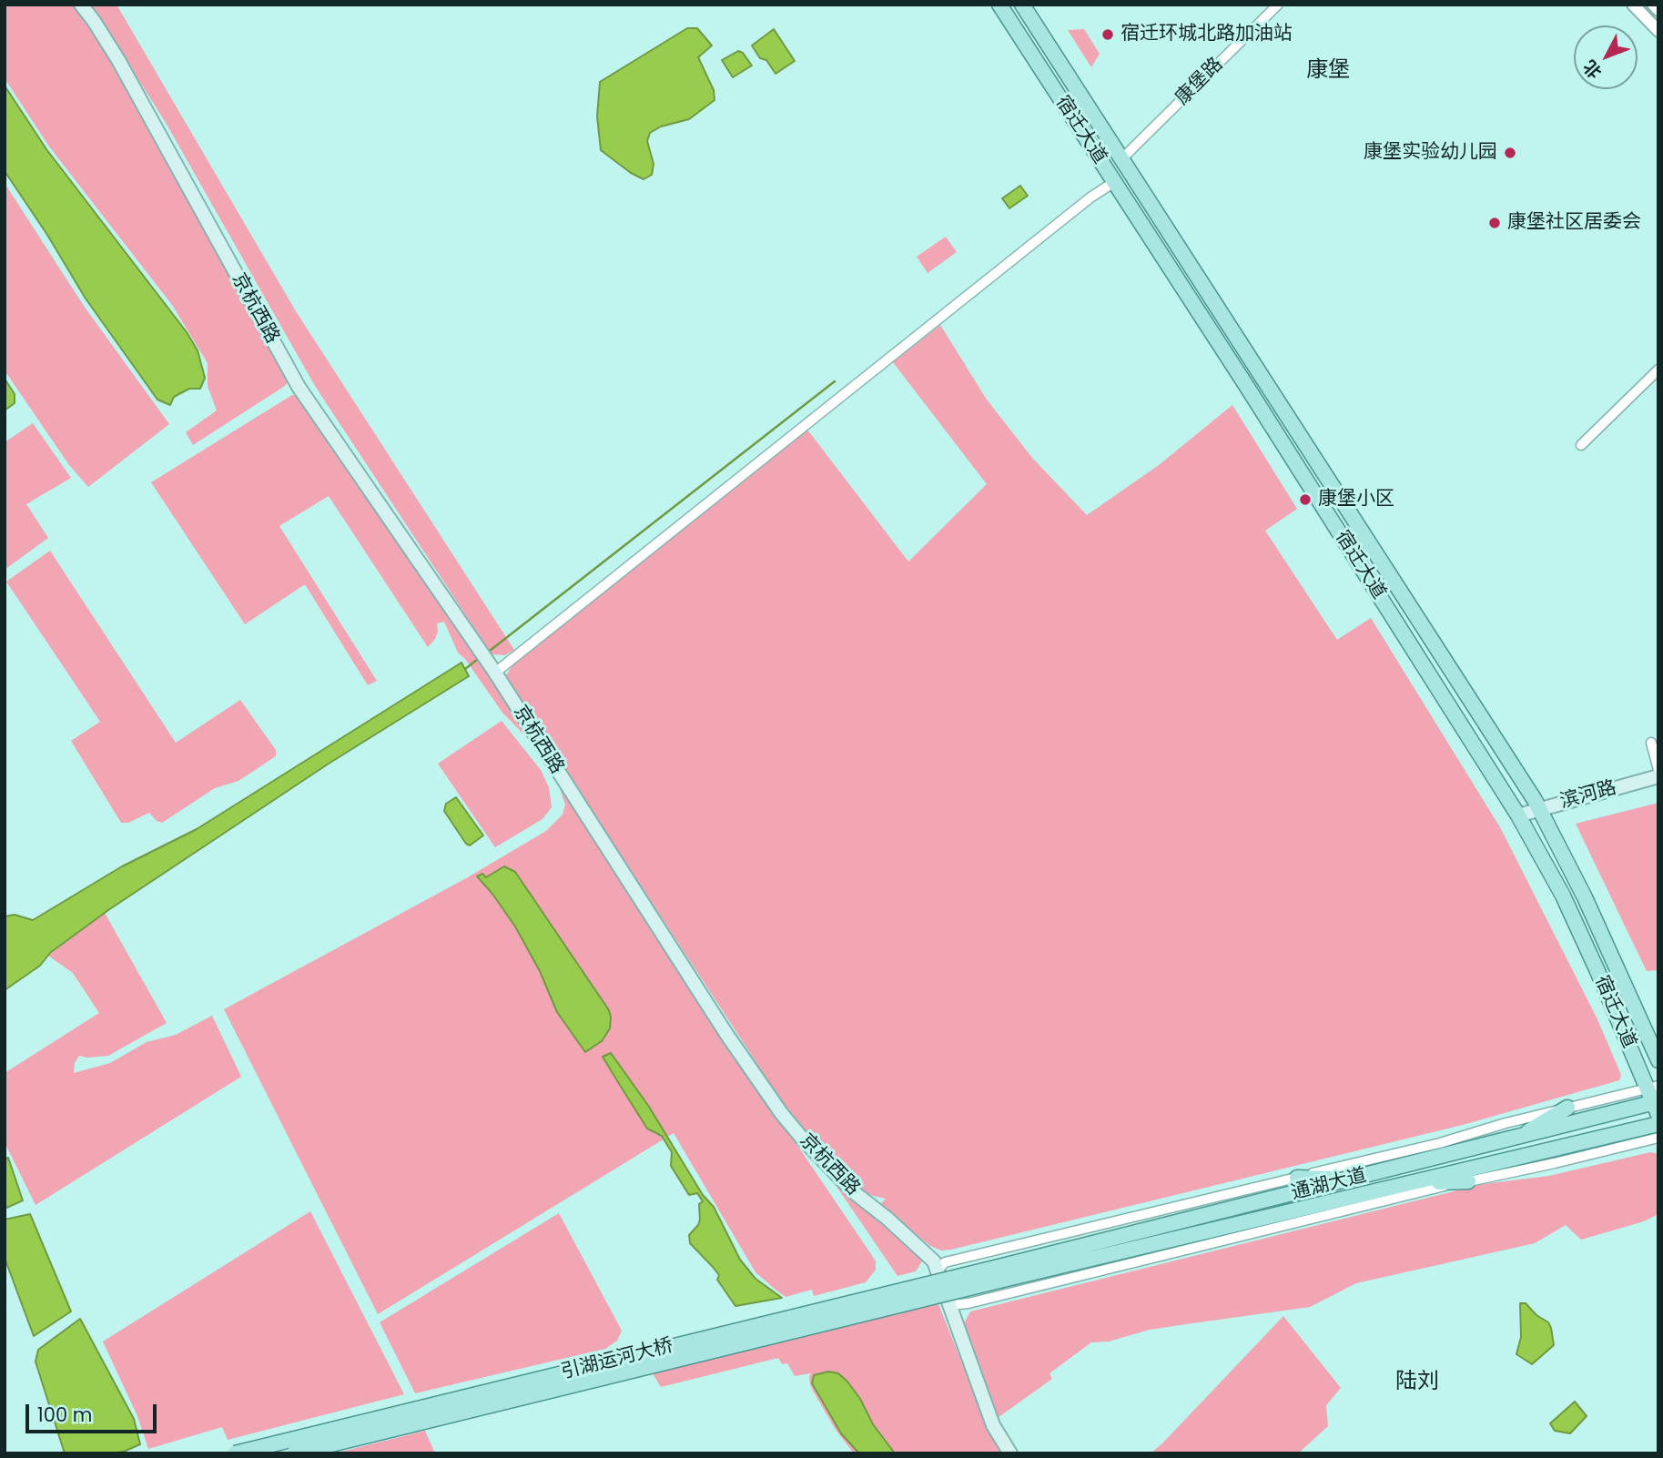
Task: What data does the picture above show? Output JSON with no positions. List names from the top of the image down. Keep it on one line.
{"streets":{"main road":["宿迁大道","京杭西路","滨河路","通湖大道","引湖运河大桥"],"street":["康堡路"]},"crossings":[["康堡路","宿迁大道"],["宿迁大道","滨河路"],["宿迁大道","通湖大道"],["通湖大道","引湖运河大桥"]],"districts":["康堡","陆刘"],"places":["宿迁环城北路加油站","康堡实验幼儿园","康堡社区居委会","康堡小区"],"scale_bar":"100 m","north":"bottom left"}
